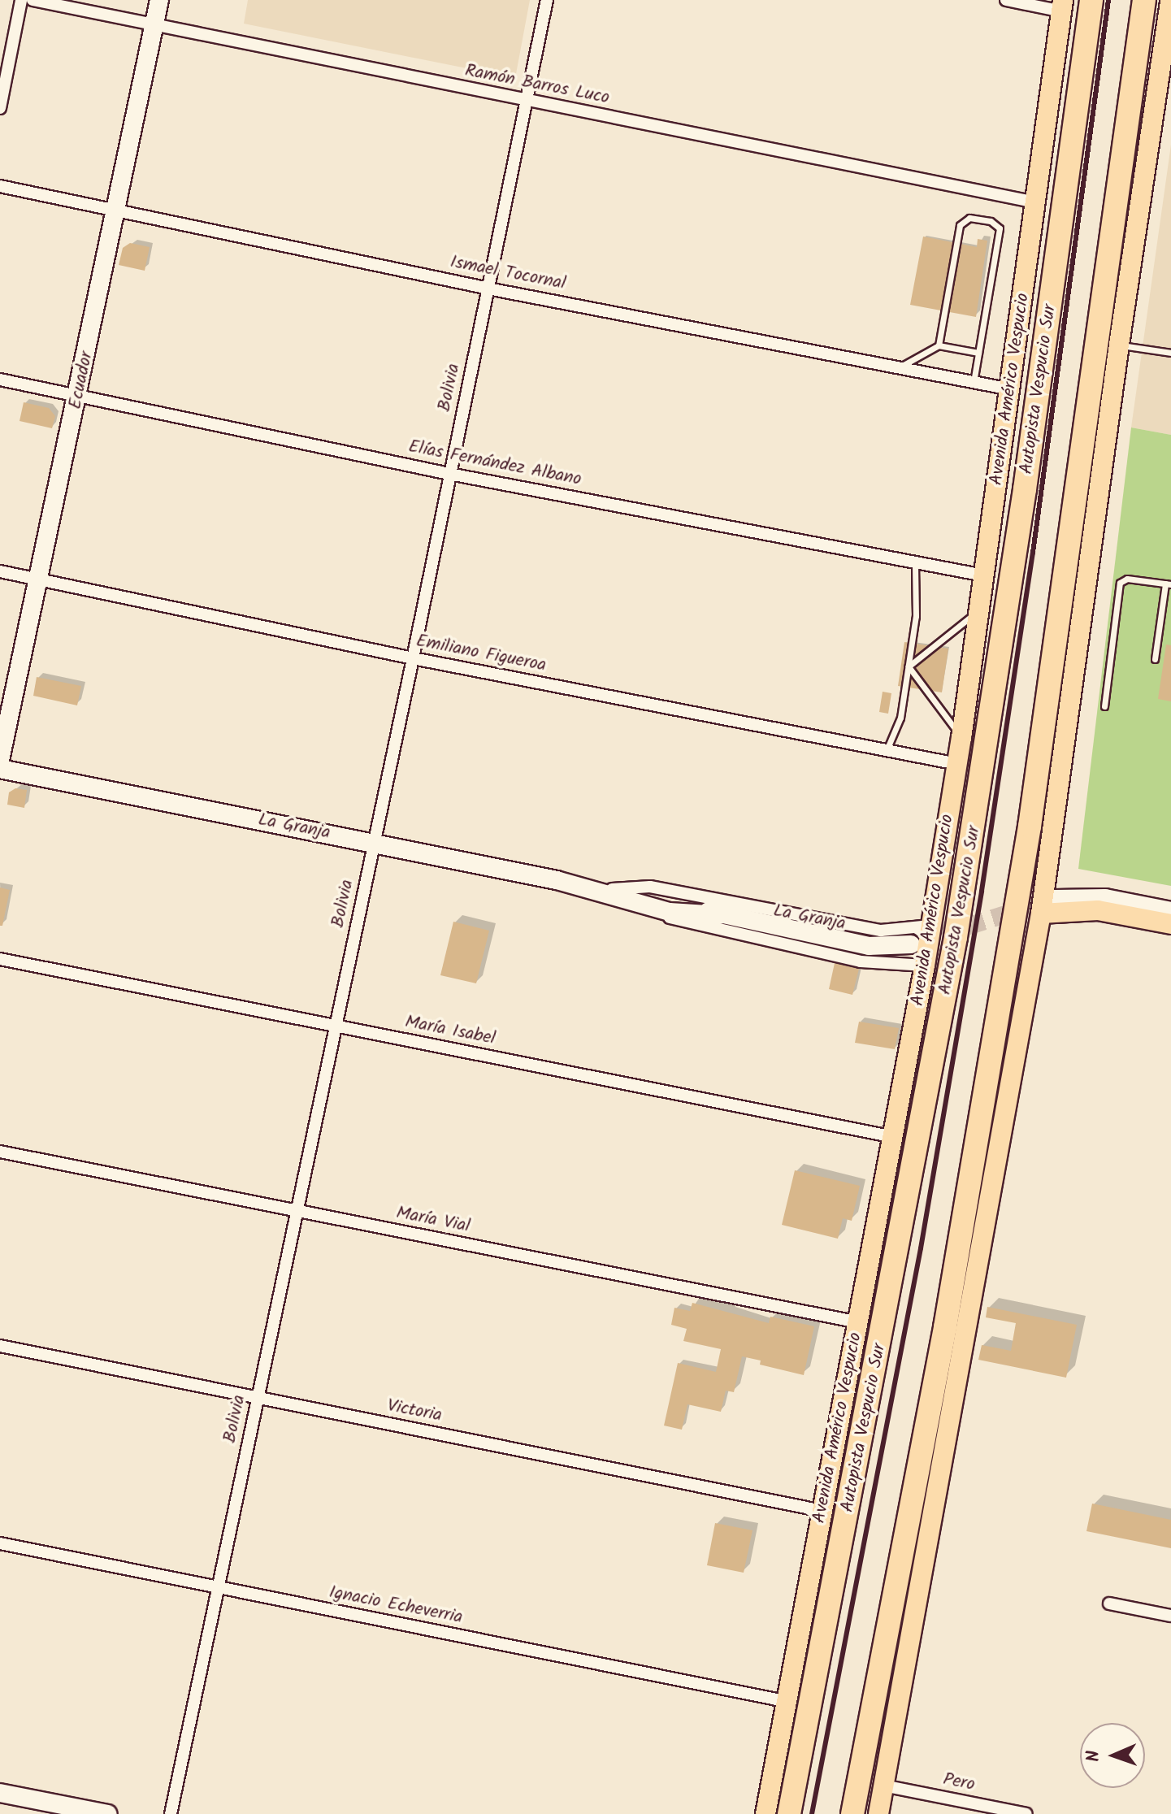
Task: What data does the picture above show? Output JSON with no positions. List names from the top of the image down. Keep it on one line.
{"streets":{"highway":["Autopista Vespucio Sur"],"main road":["Ecuador","Avenida Américo Vespucio","La Granja"],"street":["Ramón Barros Luco","Ismael Tocornal","Bolivia","Elías Fernández Albano","Emiliano Figueroa","María Isabel","María Vial","Victoria","Ignacio Echeverria","Pero"]},"crossings":[["Ramón Barros Luco","Ecuador"],["Ramón Barros Luco","Bolivia"],["Ramón Barros Luco","Avenida Américo Vespucio"],["Ismael Tocornal","Ecuador"],["Ismael Tocornal","Bolivia"],["Ismael Tocornal","Avenida Américo Vespucio"],["Ecuador","Elías Fernández Albano"],["Ecuador","Emiliano Figueroa"],["Bolivia","Elías Fernández Albano"],["Bolivia","Emiliano Figueroa"],["Bolivia","La Granja"],["Bolivia","María Isabel"],["Bolivia","María Vial"],["Bolivia","Victoria"],["Bolivia","Ignacio Echeverria"],["Avenida Américo Vespucio","Elías Fernández Albano"],["Avenida Américo Vespucio","Emiliano Figueroa"],["Avenida Américo Vespucio","La Granja"],["Avenida Américo Vespucio","María Isabel"],["Avenida Américo Vespucio","María Vial"],["Avenida Américo Vespucio","Victoria"],["Avenida Américo Vespucio","Ignacio Echeverria"]],"north":"left"}
